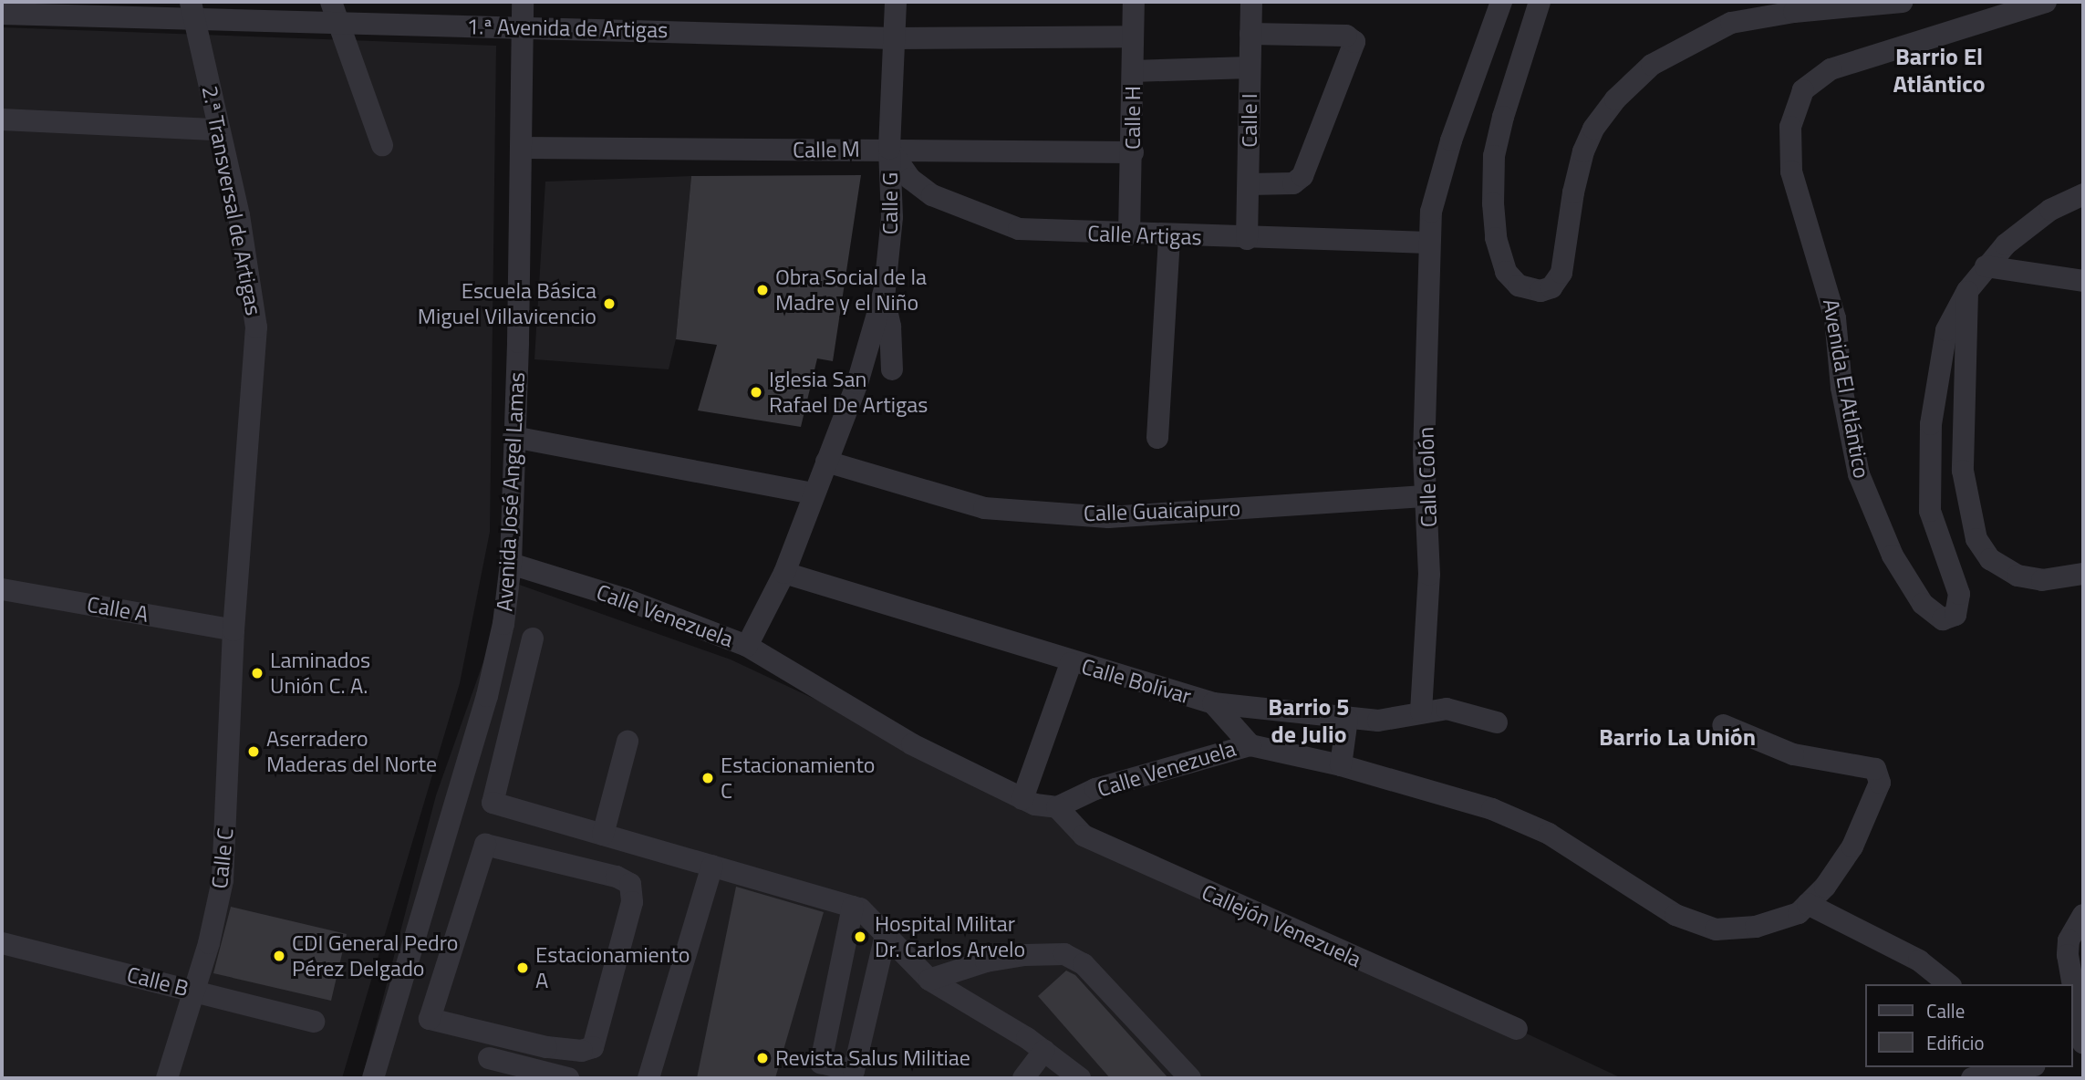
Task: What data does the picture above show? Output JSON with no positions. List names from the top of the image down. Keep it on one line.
{"streets":{"street":["1.ª Avenida de Artigas","Calle H","Calle I","Calle M","2.ª Transversal de Artigas","Calle G","Calle Artigas","Avenida El Atlántico","Calle Colón","Avenida José Angel Lamas","Calle Guaicaipuro","Calle A","Calle Venezuela","Calle Bolívar","Calle C","Callejón Venezuela","Calle B"]},"crossings":[["1.ª Avenida de Artigas","Calle H"],["1.ª Avenida de Artigas","2.ª Transversal de Artigas"],["1.ª Avenida de Artigas","Calle G"],["1.ª Avenida de Artigas","Avenida José Angel Lamas"],["Calle H","Calle M"],["Calle H","Calle Artigas"],["Calle I","Calle Artigas"],["Calle M","Calle G"],["Calle M","Calle Artigas"],["Calle M","Avenida José Angel Lamas"],["2.ª Transversal de Artigas","Calle A"],["2.ª Transversal de Artigas","Calle C"],["Calle G","Calle Artigas"],["Calle G","Calle Guaicaipuro"],["Calle G","Calle Venezuela"],["Calle G","Calle Bolívar"],["Calle Artigas","Calle Colón"],["Calle Colón","Calle Guaicaipuro"],["Calle Colón","Calle Bolívar"],["Avenida José Angel Lamas","Calle Venezuela"],["Calle A","Calle C"],["Calle Venezuela","Callejón Venezuela"],["Calle C","Calle B"]],"districts":["Barrio El Atlántico","Barrio 5 de Julio","Barrio La Unión"],"places":["Obra Social de la Madre y el Niño","Escuela Básica Miguel Villavicencio","Iglesia San Rafael De Artigas","Laminados Unión C. A.","Aserradero Maderas del Norte","Estacionamiento C","Hospital Militar Dr. Carlos Arvelo","CDI General Pedro Pérez Delgado","Estacionamiento A","Revista Salus Militiae"],"legend":["Calle","Edificio"]}
